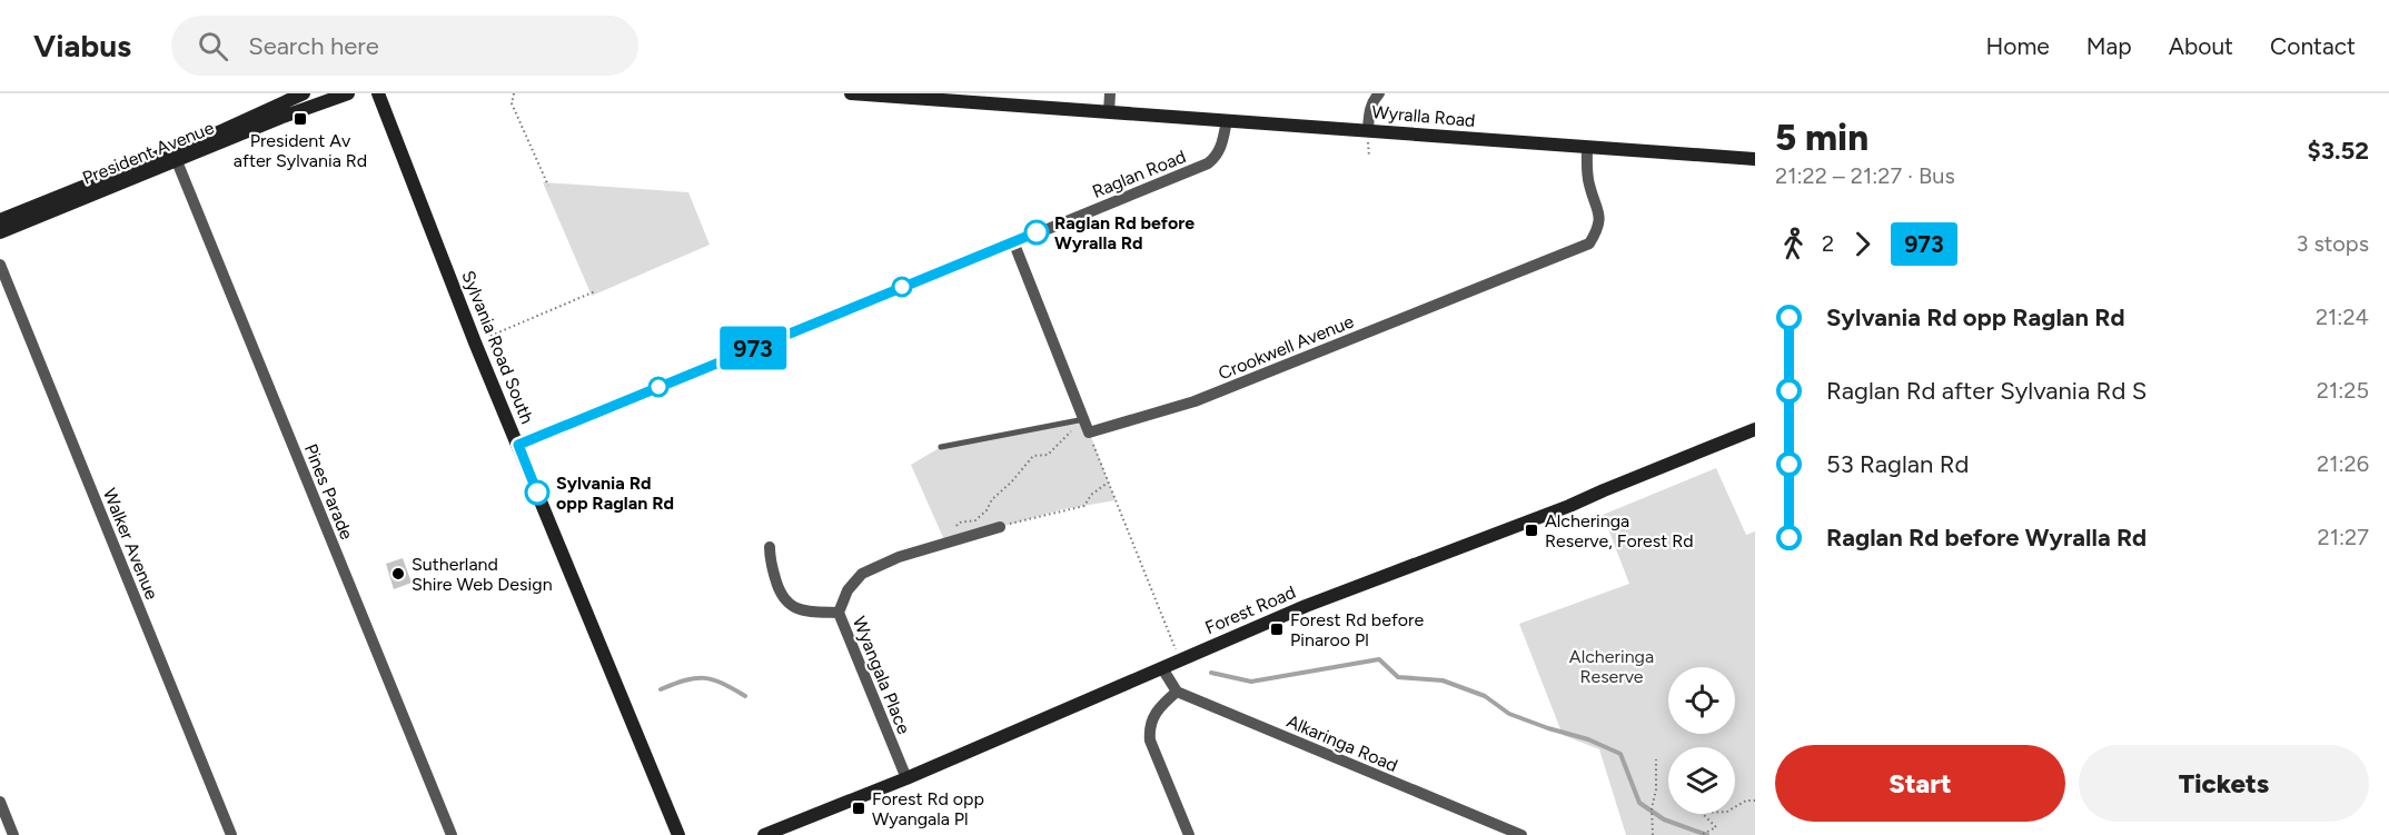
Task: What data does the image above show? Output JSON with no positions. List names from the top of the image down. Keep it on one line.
{"streets":{"street":["Wyralla Road","President Avenue","Raglan Road","Sylvania Road South","Crookwell Avenue","Pines Parade","Walker Avenue","Forest Road","Wyangala Place","Alkaringa Road"]},"crossings":[["Wyralla Road","Raglan Road"],["Wyralla Road","Crookwell Avenue"],["President Avenue","Pines Parade"],["Raglan Road","Sylvania Road South"],["Forest Road","Wyangala Place"]],"parks":["Alcheringa Reserve"],"places":{"transit":["President Av after Sylvania Rd","Alcheringa Reserve, Forest Rd","Forest Rd before Pinaroo Pl","Forest Rd opp Wyangala Pl"],"other":["Raglan Rd before Wyralla Rd","Sylvania Rd opp Raglan Rd","Sutherland Shire Web Design"]},"lines":["bus line 973"],"page":{"header":"Viabus","search":"Search here","nav":["Home","Map","About","Contact"],"on_map":"973","heading":["5 min","21:22 – 21:27 · Bus","$3.52"],"legs":["2","973","3 stops"],"list":[{"name":"Sylvania Rd opp Raglan Rd","value":"21:24"},{"name":"Raglan Rd after Sylvania Rd S","value":"21:25"},{"name":"53 Raglan Rd","value":"21:26"},{"name":"Raglan Rd before Wyralla Rd","value":"21:27"}],"buttons":["Start","Tickets"]}}
